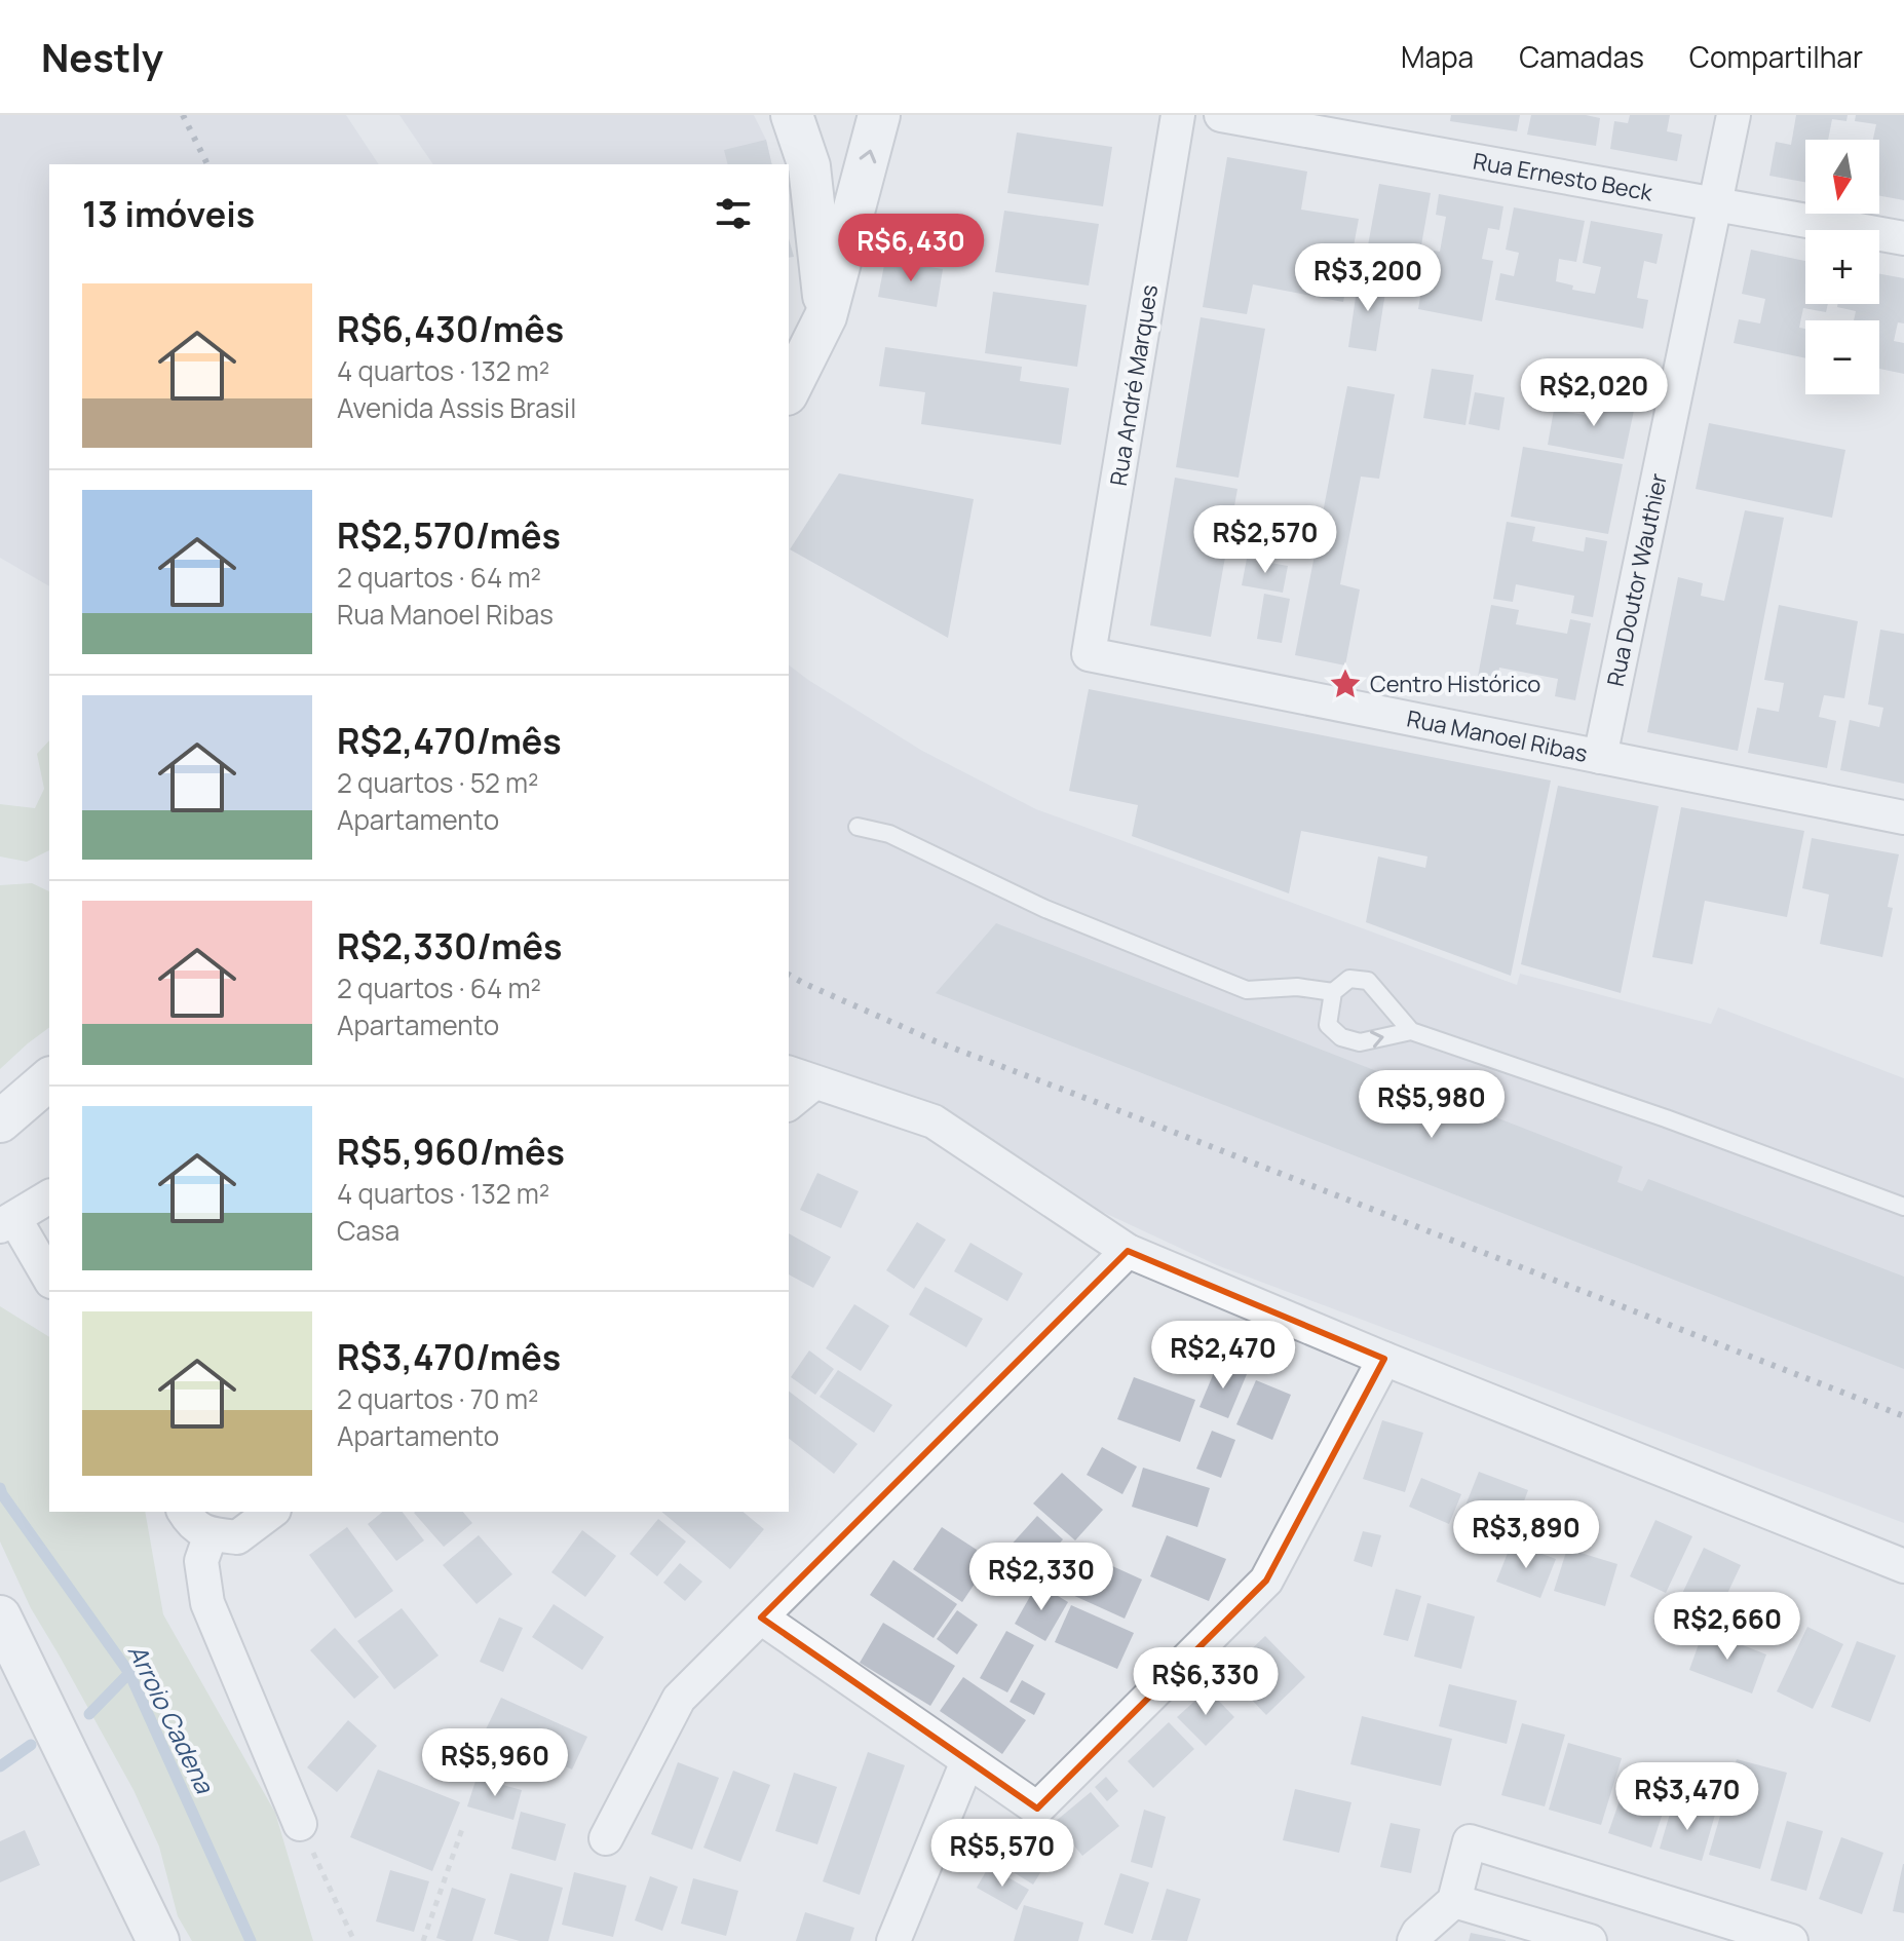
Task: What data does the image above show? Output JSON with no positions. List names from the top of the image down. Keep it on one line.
{"streets":{"street":["Rua Ernesto Beck","Rua André Marques","Rua Doutor Wauthier","Rua Manoel Ribas"]},"crossings":[["Rua Ernesto Beck","Rua Doutor Wauthier"],["Rua André Marques","Rua Manoel Ribas"],["Rua Doutor Wauthier","Rua Manoel Ribas"]],"water":["Arroio Cadena"],"places":{"place":["Centro Histórico"]},"north":"bottom","page":{"header":"Nestly","nav":["Mapa","Camadas","Compartilhar"],"map_buttons":["+","−"],"heading":"13 imóveis","price":["R$6,430","R$3,200","R$2,020","R$2,570","R$5,980","R$2,470","R$3,890","R$2,330","R$2,660","R$6,330","R$5,960","R$3,470","R$5,570"],"list":[{"name":"R$6,430/mês","note":"4 quartos · 132 m² · Avenida Assis Brasil"},{"name":"R$2,570/mês","note":"2 quartos · 64 m² · Rua Manoel Ribas"},{"name":"R$2,470/mês","note":"2 quartos · 52 m² · Apartamento"},{"name":"R$2,330/mês","note":"2 quartos · 64 m² · Apartamento"},{"name":"R$5,960/mês","note":"4 quartos · 132 m² · Casa"},{"name":"R$3,470/mês","note":"2 quartos · 70 m² · Apartamento"}]}}
